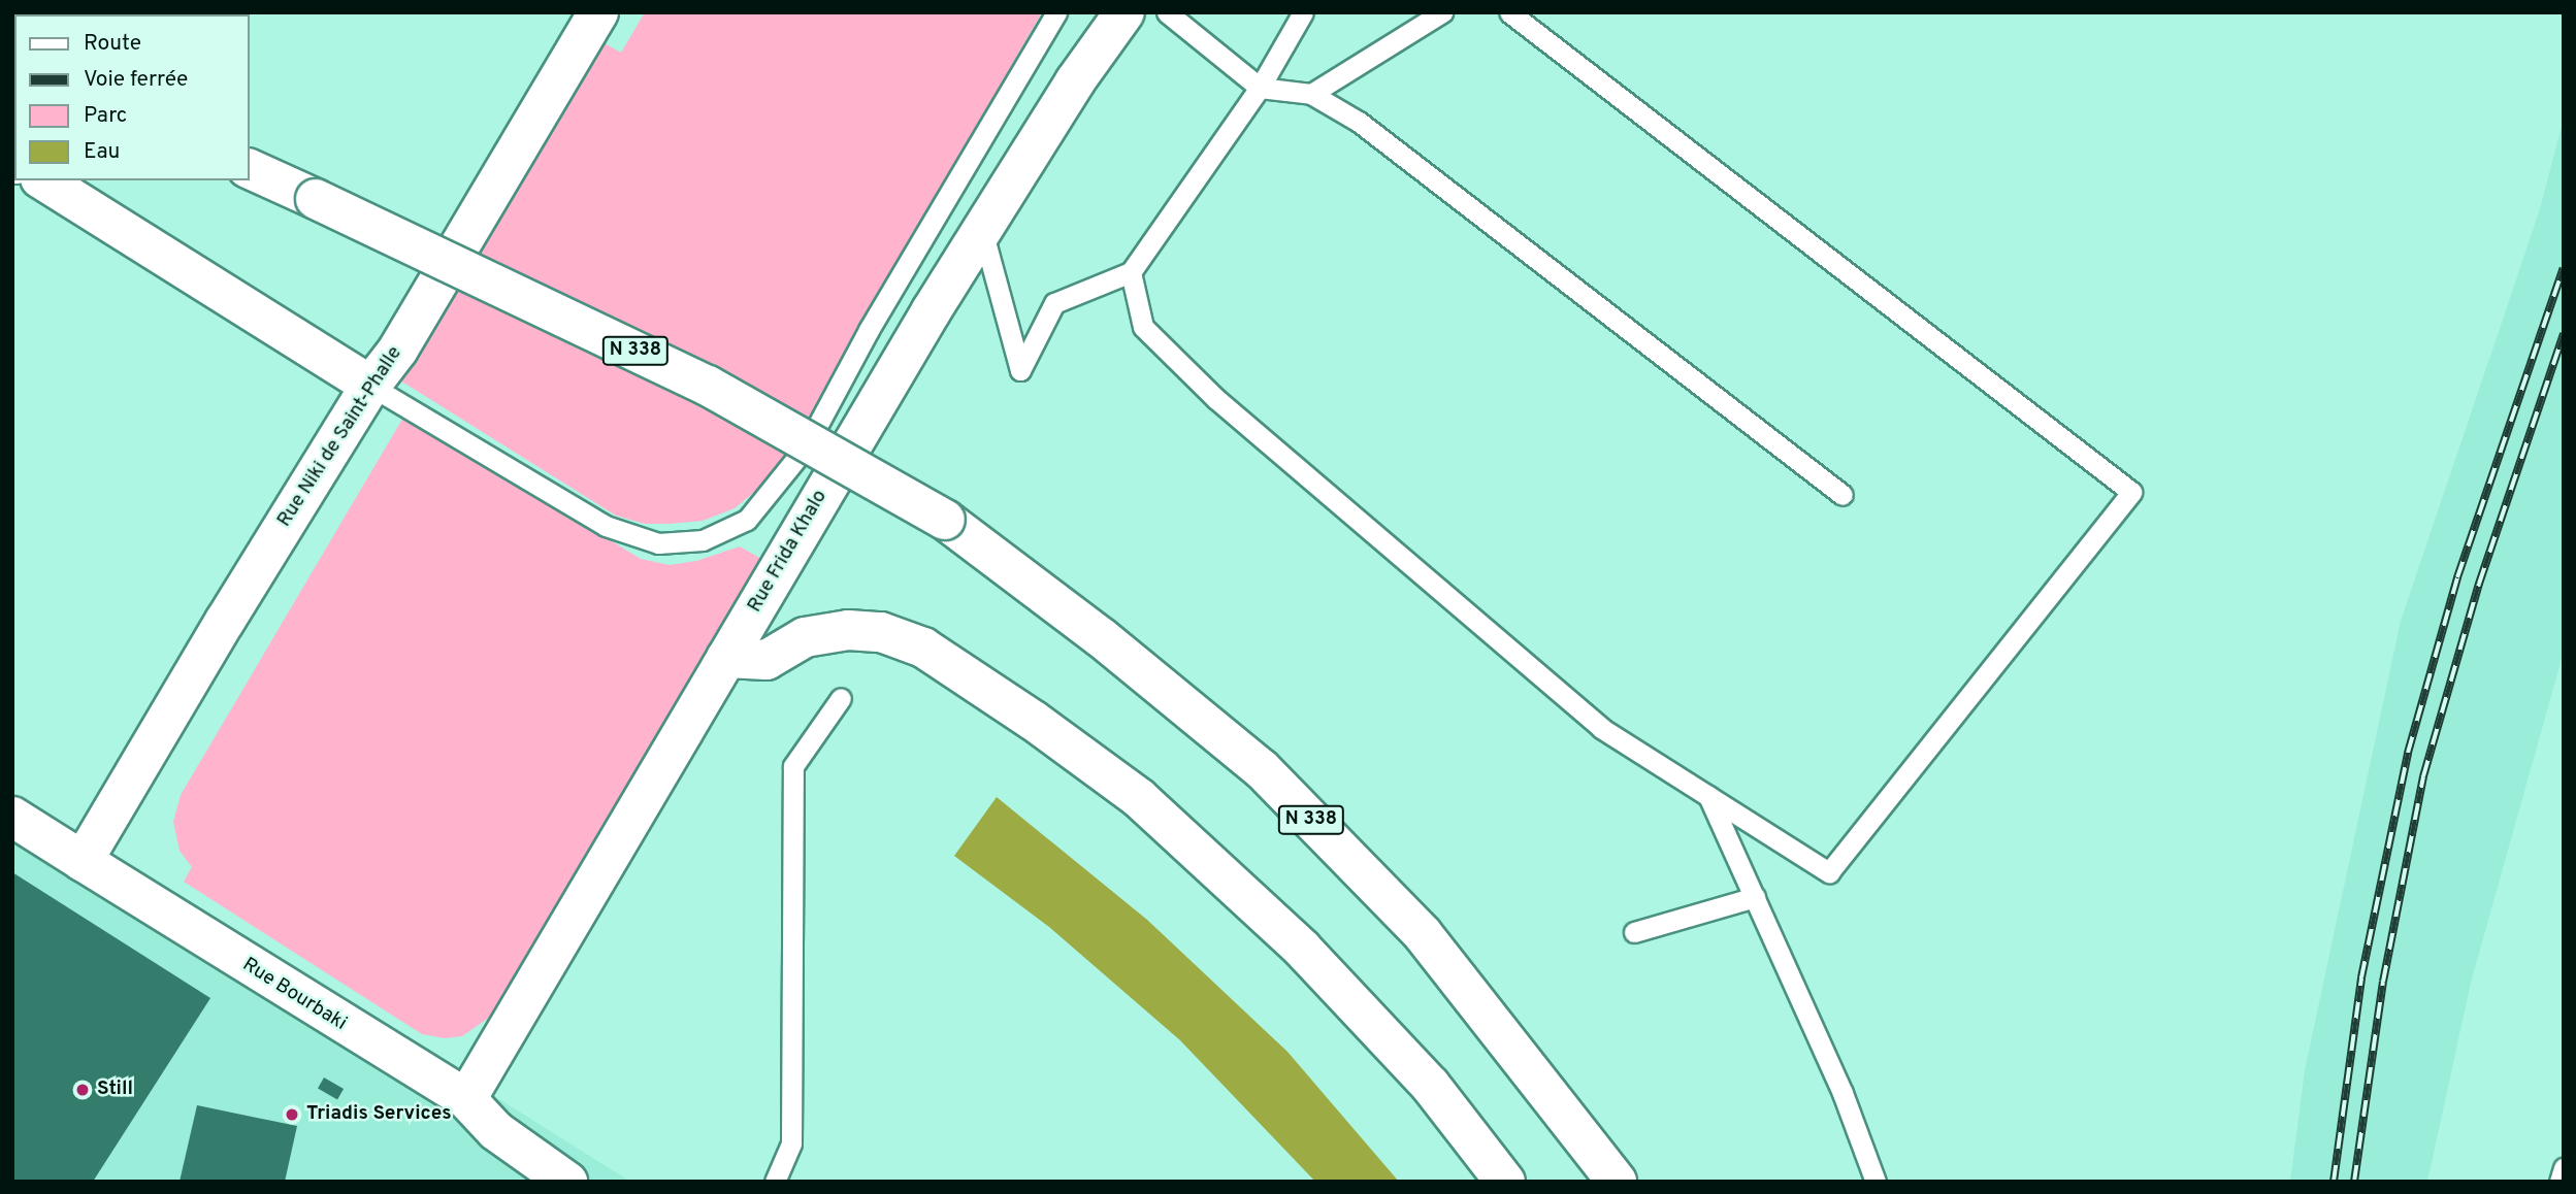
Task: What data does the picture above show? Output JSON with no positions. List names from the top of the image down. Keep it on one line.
{"streets":{"main road":["N 338","Rue Niki de Saint-Phalle","Rue Frida Khalo","Rue Bourbaki"]},"crossings":[["Rue Niki de Saint-Phalle","Rue Bourbaki"],["Rue Frida Khalo","Rue Bourbaki"]],"places":["Still","Triadis Services"],"legend":["Route","Voie ferrée","Parc","Eau"]}
